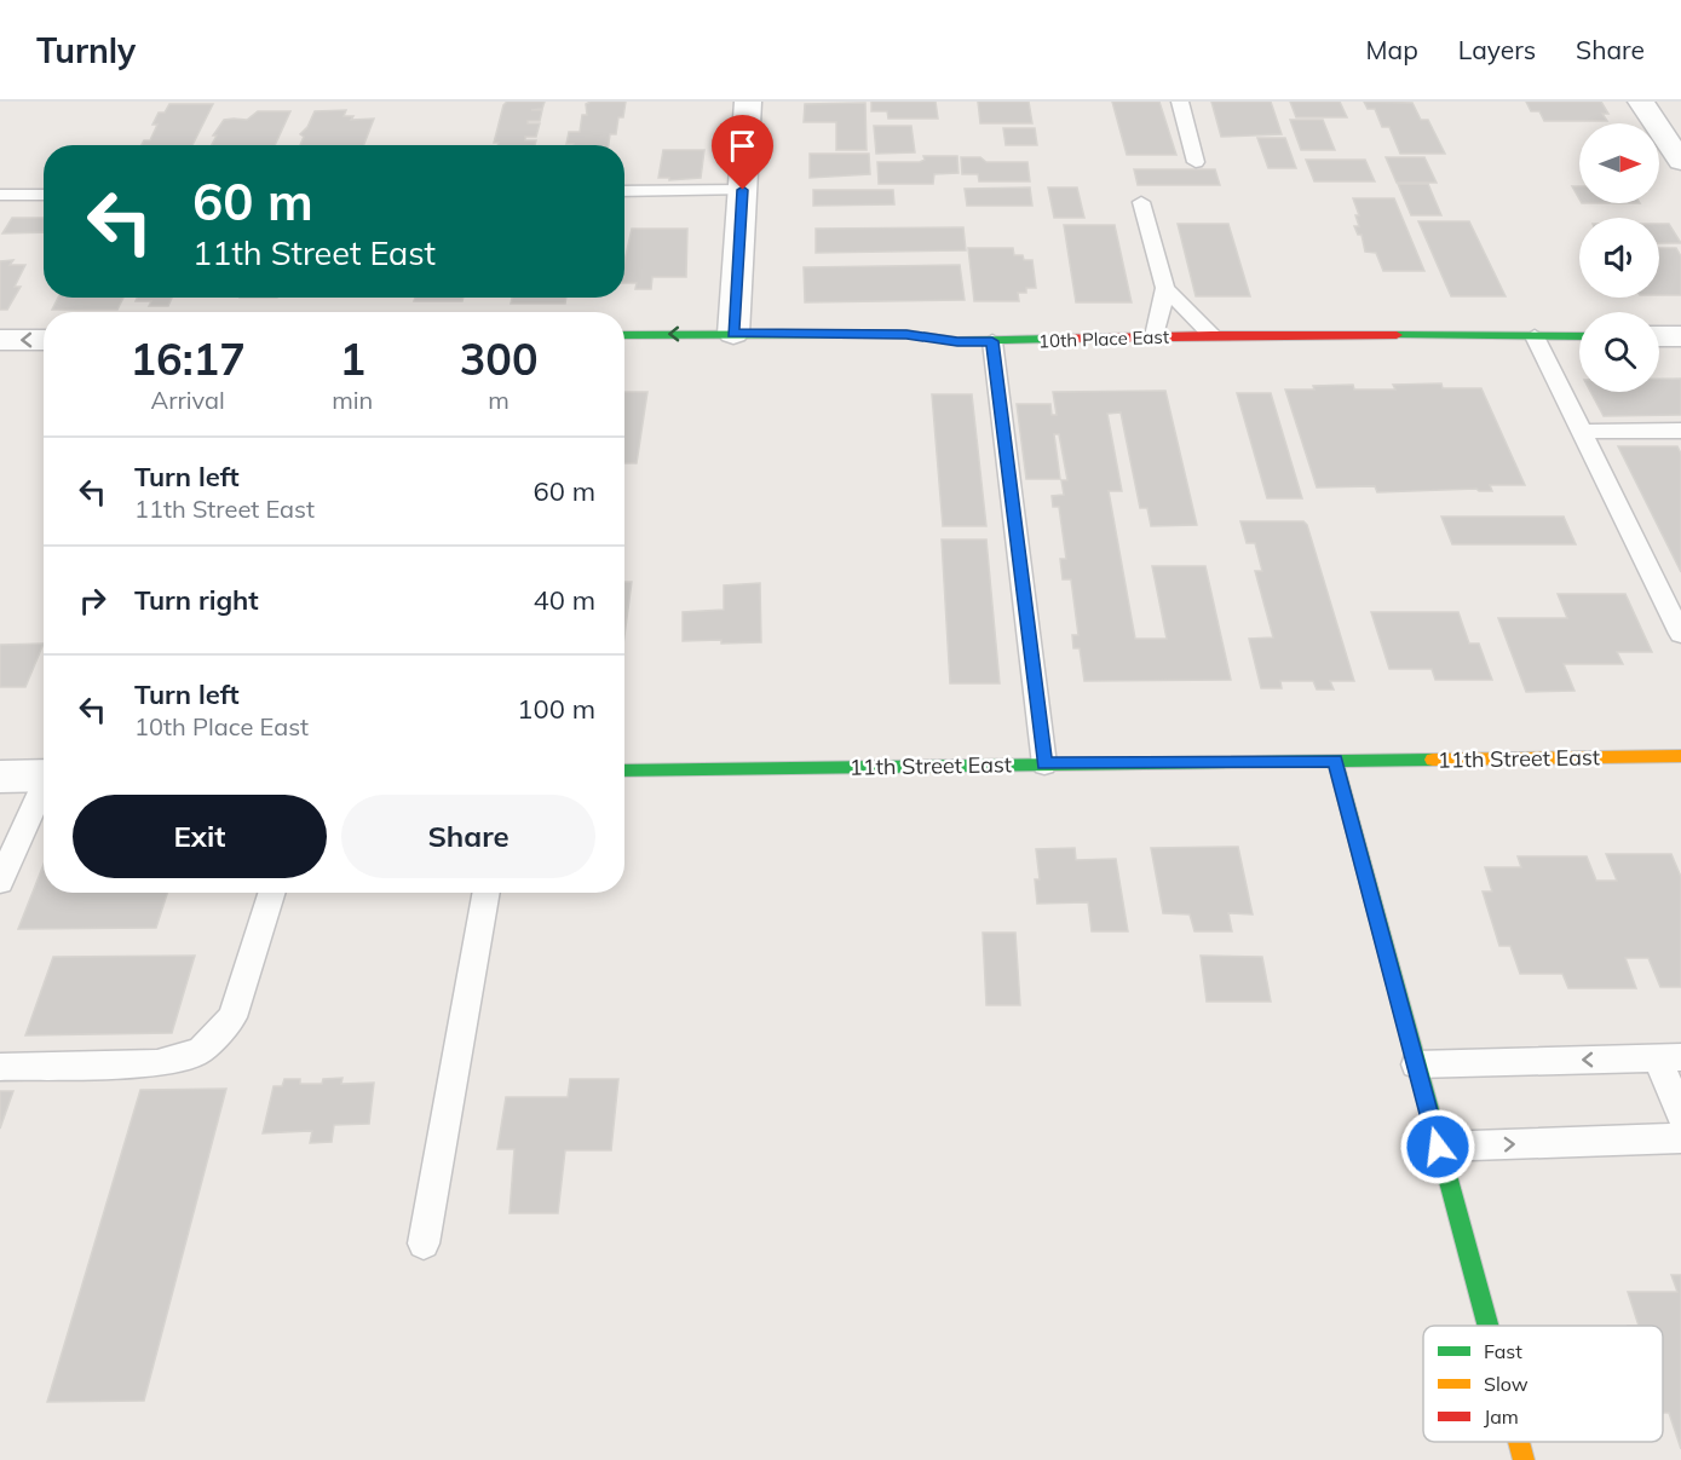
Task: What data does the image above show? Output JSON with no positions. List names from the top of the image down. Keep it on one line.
{"streets":{"street":["10th Place East","11th Street East"]},"legend":["Fast","Slow","Jam"],"north":"right","page":{"header":"Turnly","nav":["Map","Layers","Share"],"turn":["60 m","11th Street East"],"eta":["16:17","Arrival","1","min","300","m"],"list":[{"name":"Turn left","note":"11th Street East","value":"60 m"},{"name":"Turn right","value":"40 m"},{"name":"Turn left","note":"10th Place East","value":"100 m"}],"buttons":["Exit","Share"]}}
